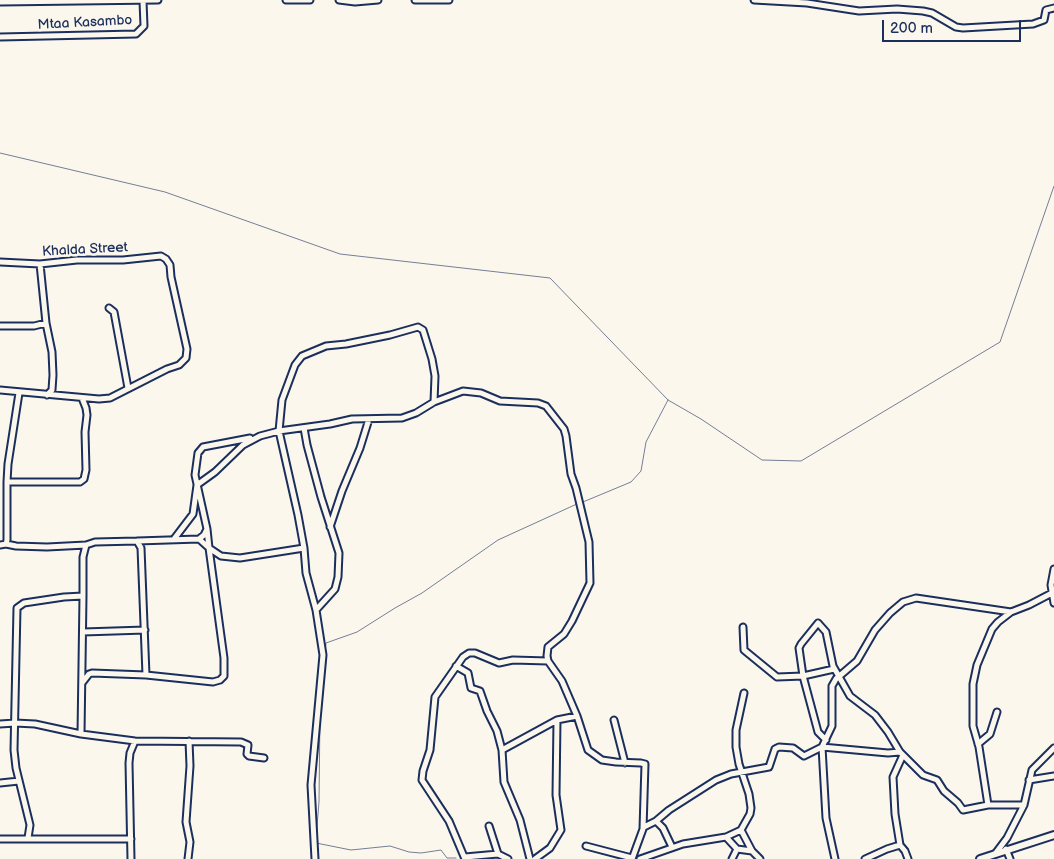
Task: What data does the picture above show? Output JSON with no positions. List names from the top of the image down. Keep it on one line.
{"streets":{"street":["Mtaa Kasambo","Khalda Street"]},"scale_bar":"200 m"}
